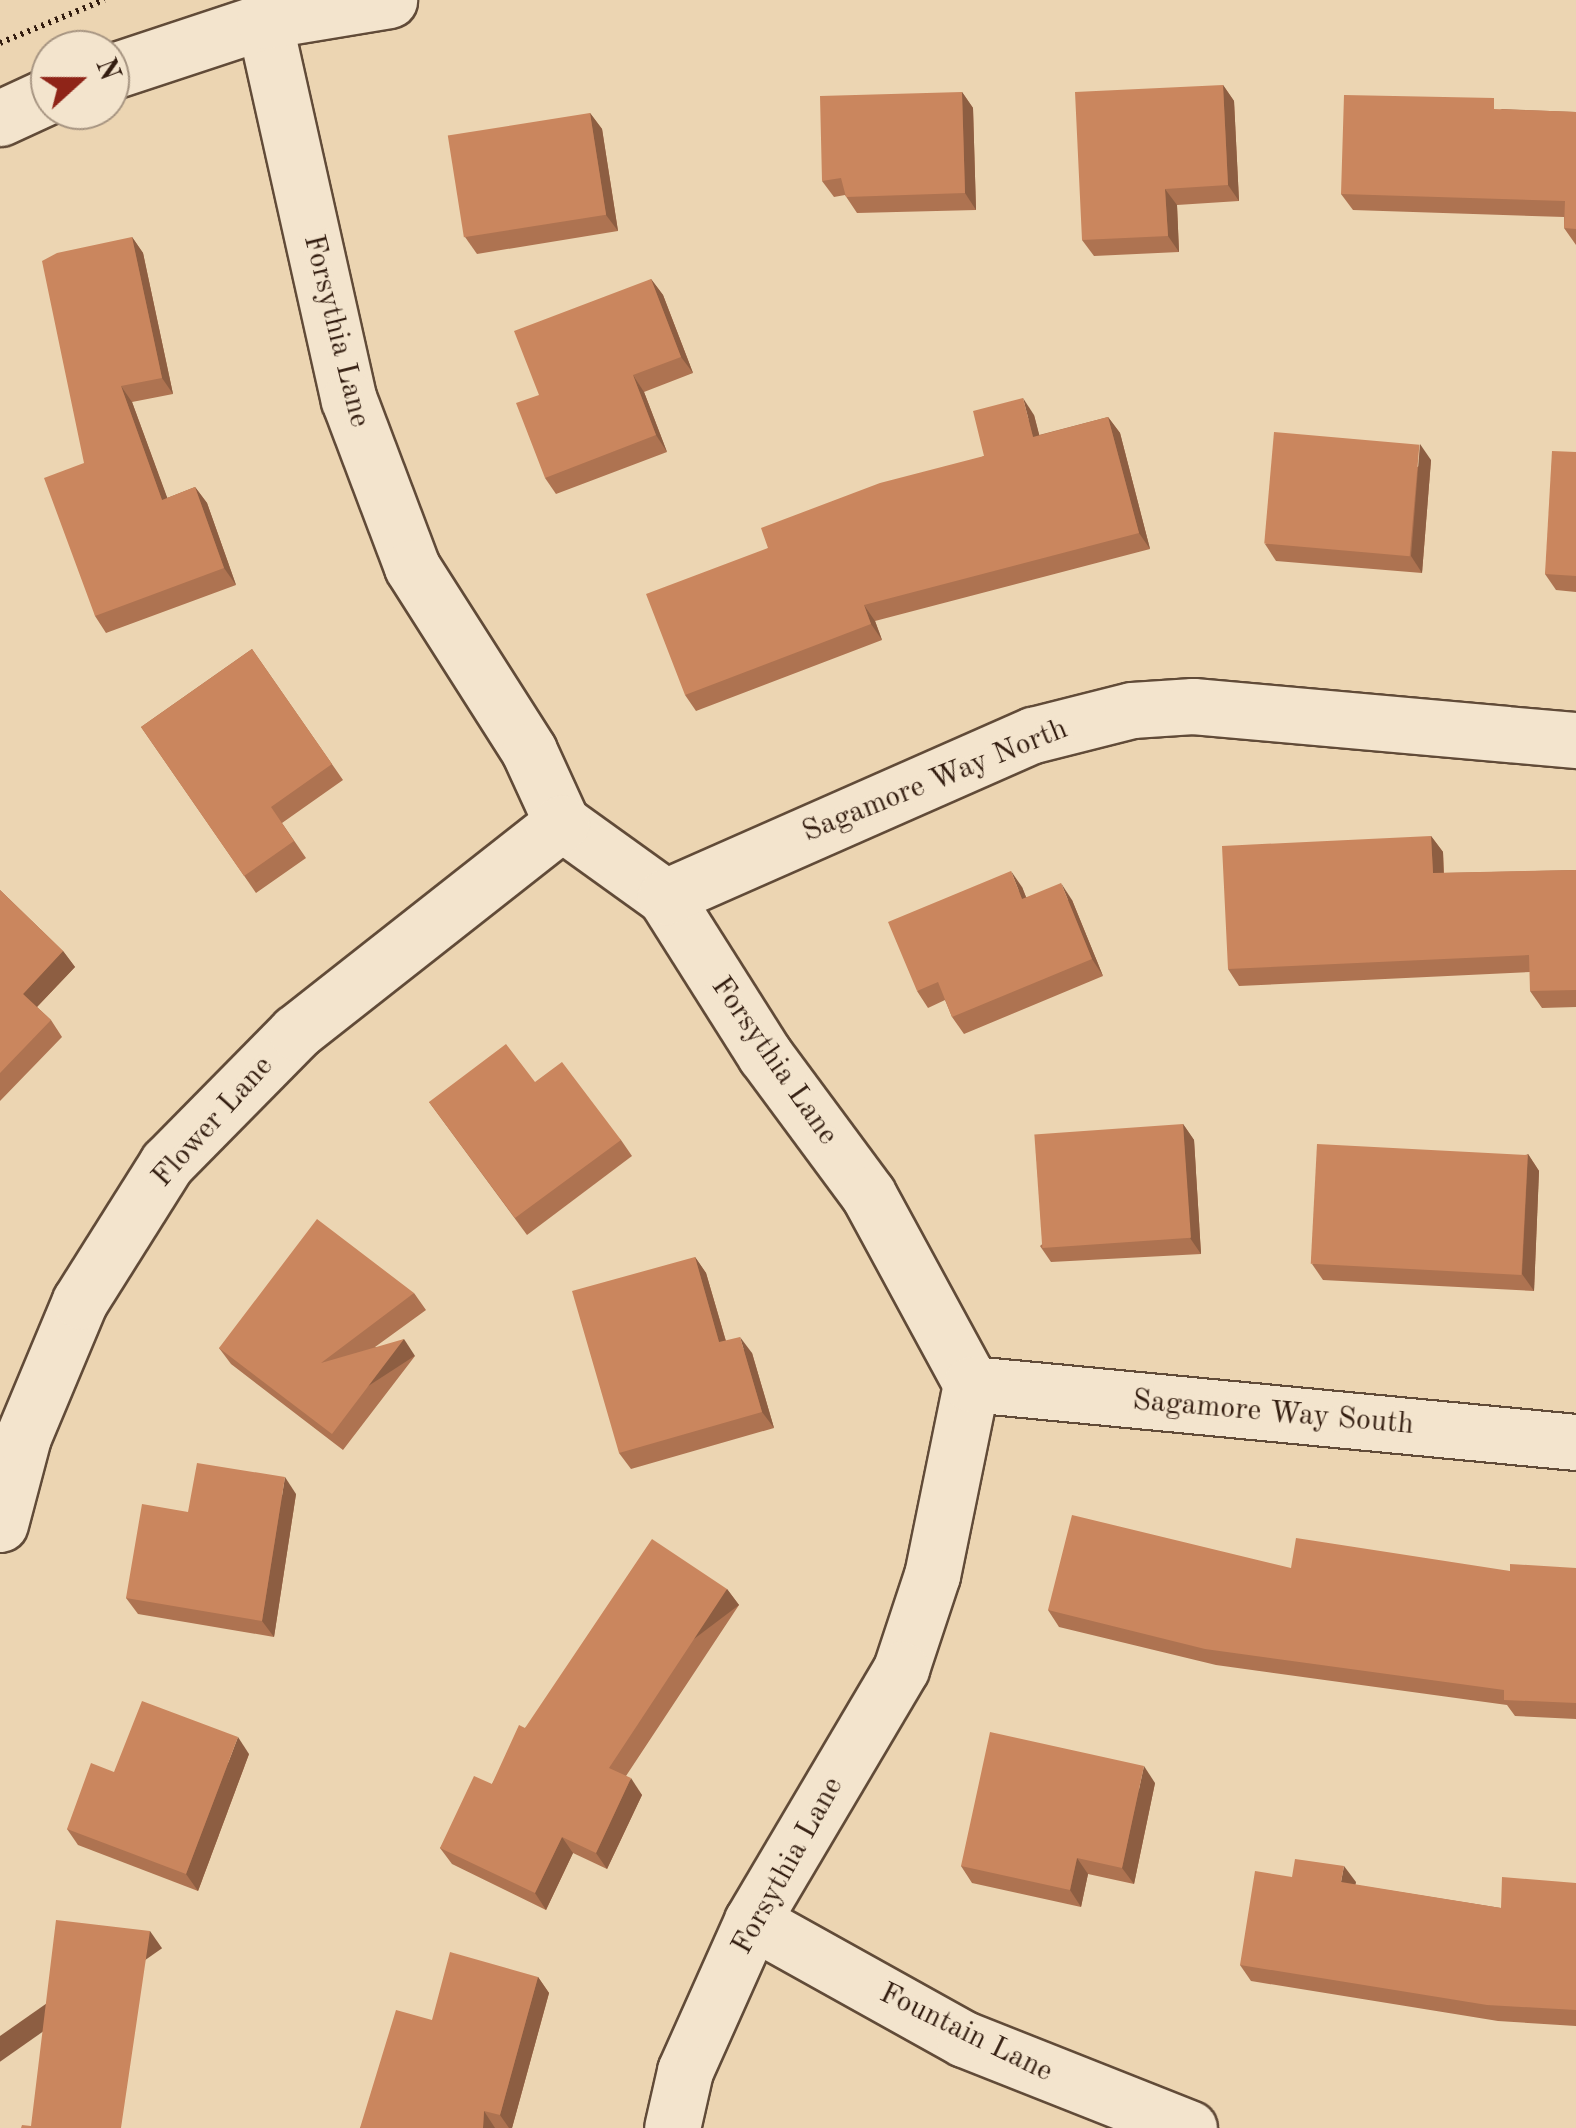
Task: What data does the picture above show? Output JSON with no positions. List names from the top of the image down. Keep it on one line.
{"streets":{"street":["Forsythia Lane","Sagamore Way North","Flower Lane","Sagamore Way South","Fountain Lane"]},"crossings":[["Forsythia Lane","Sagamore Way North"],["Forsythia Lane","Flower Lane"],["Forsythia Lane","Sagamore Way South"],["Forsythia Lane","Fountain Lane"]],"north":"right"}
